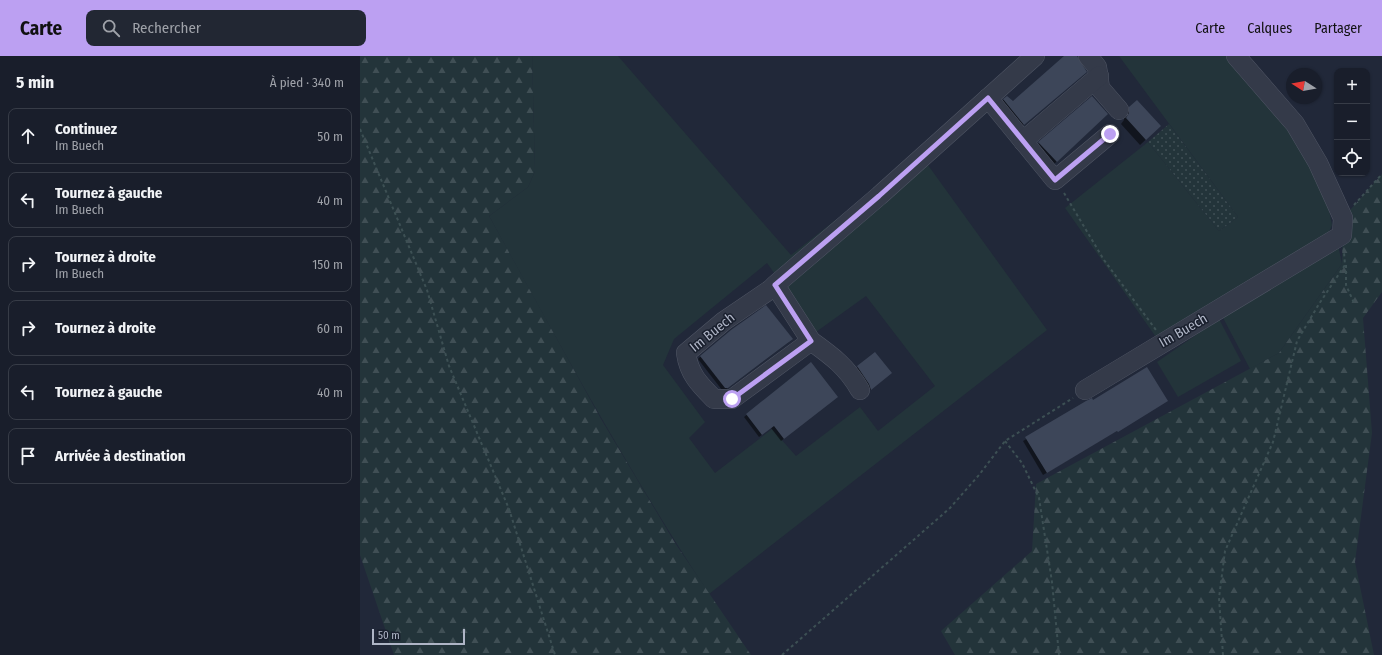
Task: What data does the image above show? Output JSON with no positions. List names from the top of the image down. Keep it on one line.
{"streets":{"lane":["Im Buech"]},"scale_bar":"50 m","north":"left","page":{"header":"Carte","search":"Rechercher","nav":["Carte","Calques","Partager"],"heading":["5 min","À pied · 340 m"],"map_buttons":["+","−"],"list":[["Continuez","Im Buech","50 m"],["Tournez à gauche","Im Buech","40 m"],["Tournez à droite","Im Buech","150 m"],["Tournez à droite","60 m"],["Tournez à gauche","40 m"],"Arrivée à destination"],"scale":"50 m"}}
